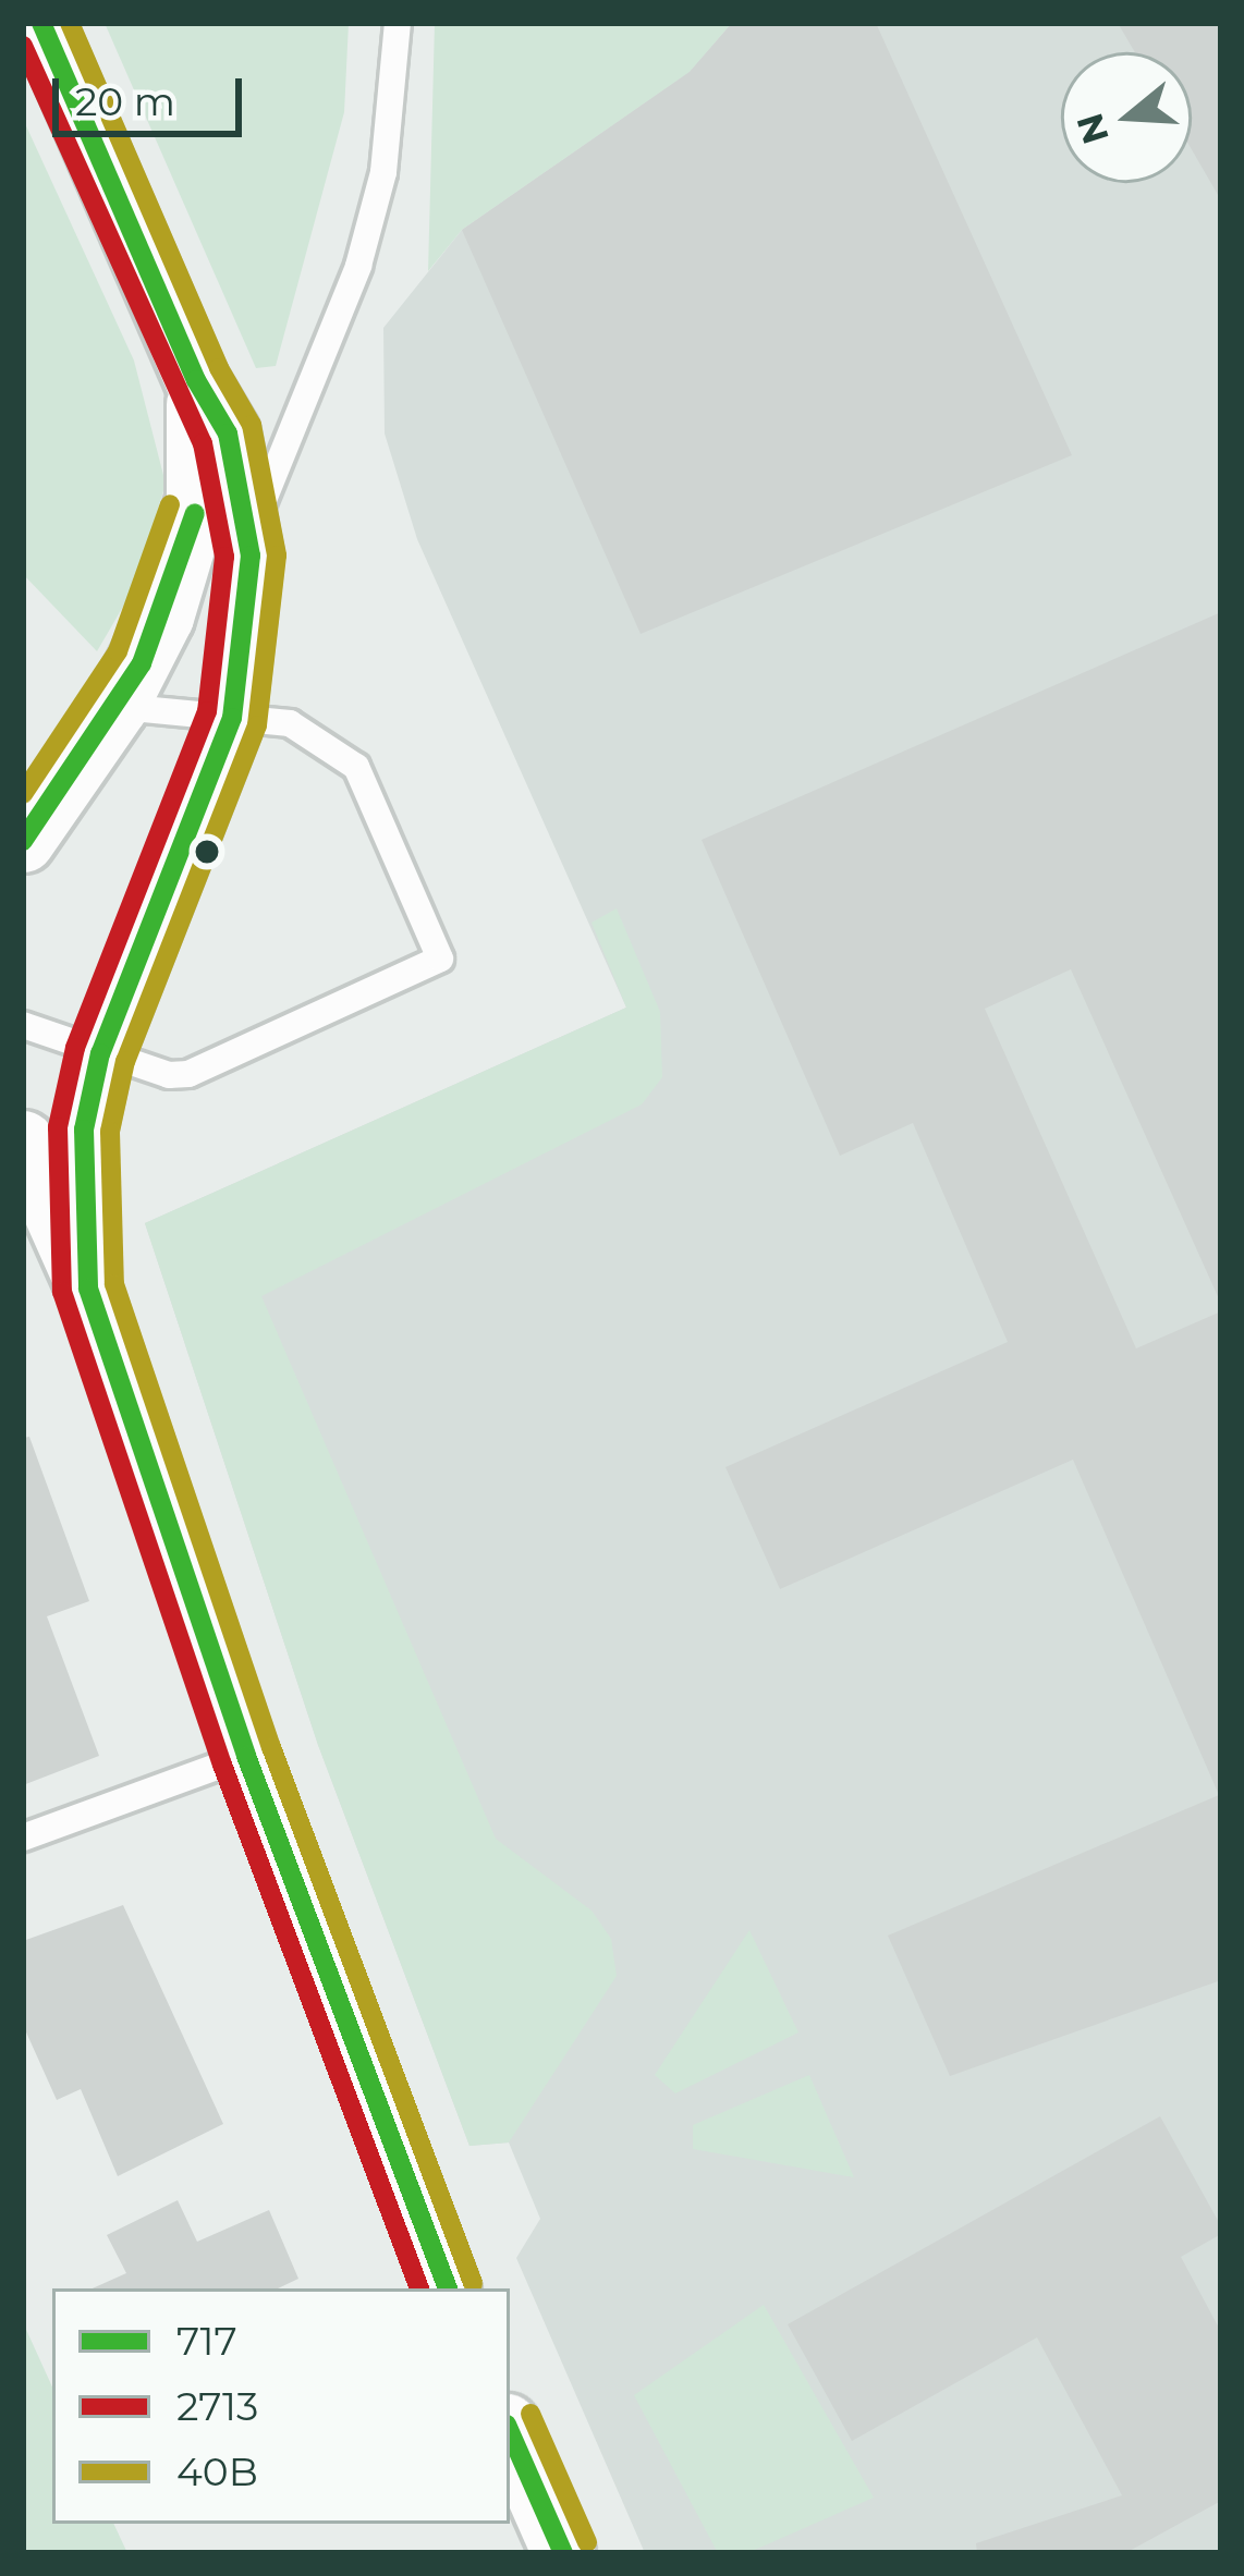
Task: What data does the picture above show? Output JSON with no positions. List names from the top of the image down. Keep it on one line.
{"lines":["transit line 717","transit line 40B","transit line 2713"],"legend":["717","2713","40B"],"scale_bar":"20 m","north":"left"}
